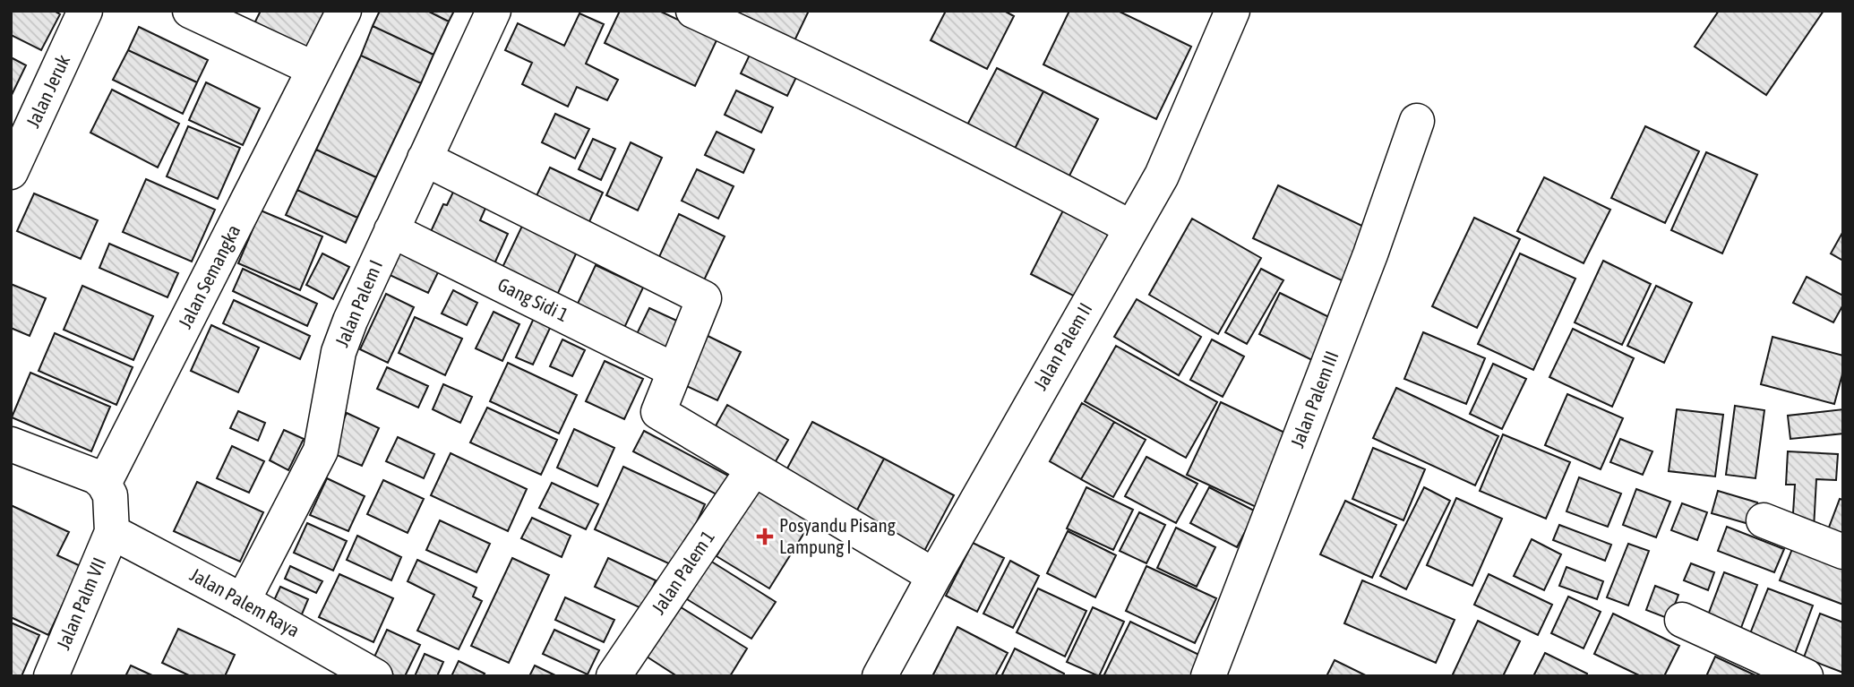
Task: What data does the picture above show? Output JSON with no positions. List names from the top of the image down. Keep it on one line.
{"streets":{"street":["Jalan Jeruk","Jalan Semangka","Gang Sidi 1","Jalan Palem I","Jalan Palem II","Jalan Palem III","Jalan Palem 1","Jalan Palem Raya","Jalan Palm VII"]},"crossings":[["Gang Sidi 1","Jalan Palem I"],["Jalan Palem I","Jalan Palem Raya"],["Jalan Palem Raya","Jalan Palm VII"]],"places":{"health":["Posyandu Pisang Lampung I"]}}
